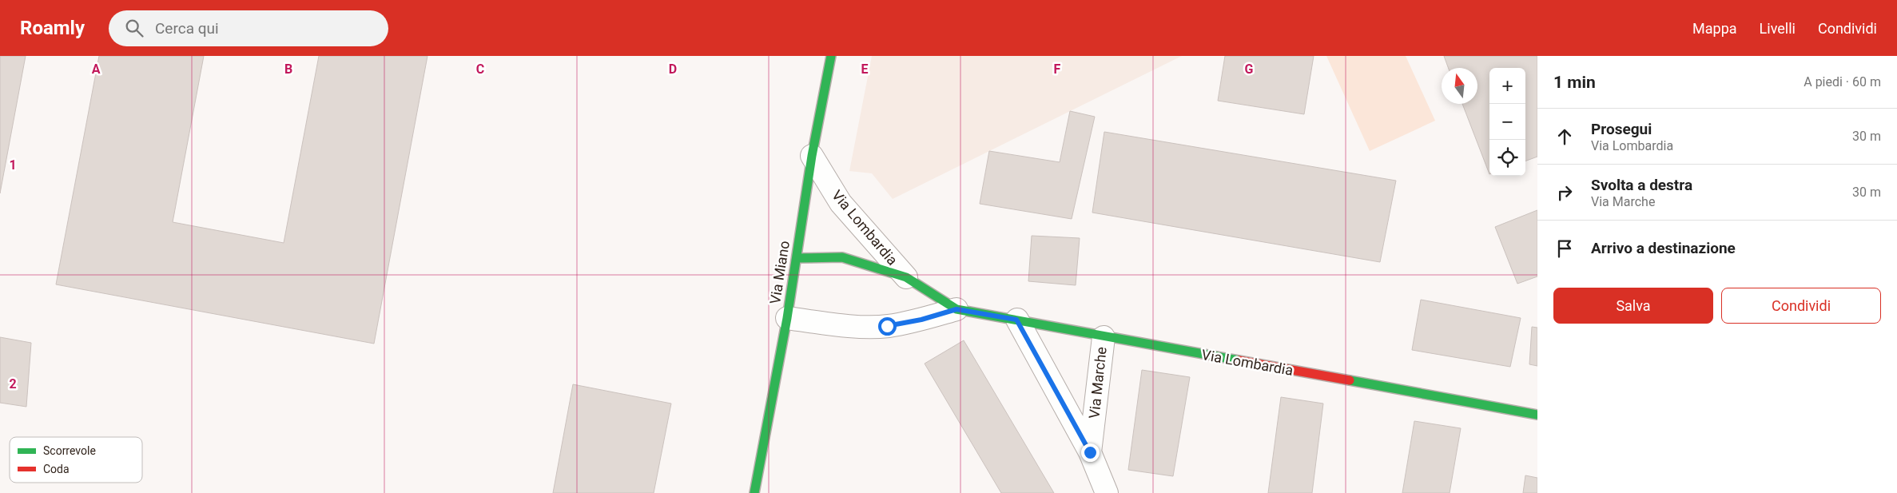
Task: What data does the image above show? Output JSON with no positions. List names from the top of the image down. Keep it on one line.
{"streets":{"street":["Via Lombardia","Via Miano","Via Marche"]},"crossings":[["Via Lombardia","Via Miano"],["Via Lombardia","Via Marche"]],"legend":["Scorrevole","Coda"],"north":"top","page":{"header":"Roamly","search":"Cerca qui","nav":["Mappa","Livelli","Condividi"],"heading":["1 min","A piedi · 60 m"],"map_buttons":["+","−"],"list":[["Prosegui","Via Lombardia","30 m"],["Svolta a destra","Via Marche","30 m"],"Arrivo a destinazione"],"buttons":["Salva","Condividi"]},"grid":{"columns":["A","B","C","D","E","F","G"],"rows":["1","2"]}}
